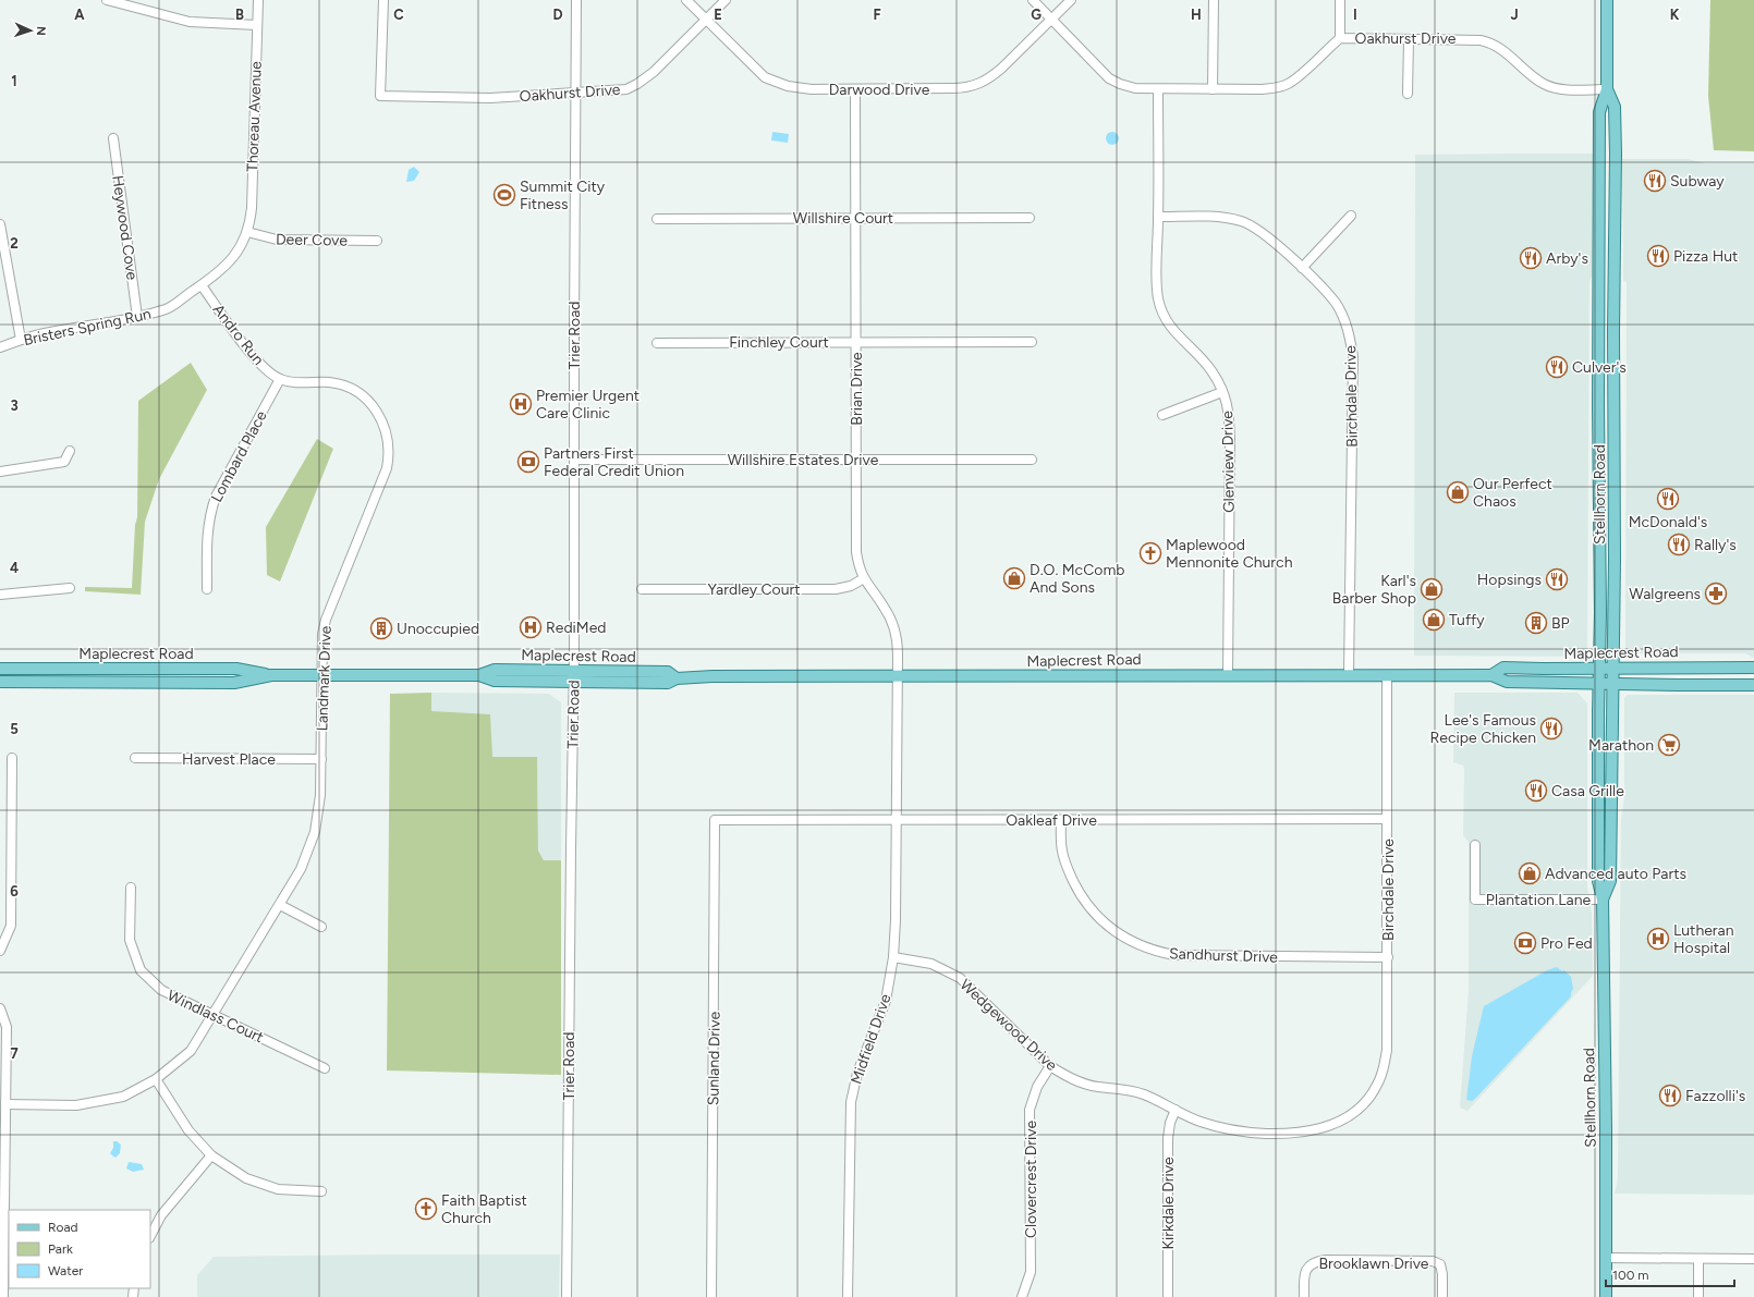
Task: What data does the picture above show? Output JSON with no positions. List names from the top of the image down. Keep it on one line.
{"streets":{"main road":["Stellhorn Road","Maplecrest Road"],"street":["Oakhurst Drive","Darwood Drive","Thoreau Avenue","Willshire Court","Heywood Cove","Deer Cove","Bristers Spring Run","Andro Run","Trier Road","Finchley Court","Brian Drive","Birchdale Drive","Lombard Place","Willshire Estates Drive","Glenview Drive","Yardley Court","Landmark Drive","Harvest Place","Oakleaf Drive","Plantation Lane","Sandhurst Drive","Windlass Court","Wedgewood Drive","Midfield Drive","Sunland Drive","Clovercrest Drive","Kirkdale Drive","Brooklawn Drive"]},"crossings":[["Oakhurst Drive","Darwood Drive"],["Oakhurst Drive","Trier Road"],["Oakhurst Drive","Glenview Drive"],["Oakhurst Drive","Stellhorn Road"],["Darwood Drive","Brian Drive"],["Thoreau Avenue","Deer Cove"],["Thoreau Avenue","Bristers Spring Run"],["Willshire Court","Brian Drive"],["Heywood Cove","Bristers Spring Run"],["Deer Cove","Bristers Spring Run"],["Bristers Spring Run","Andro Run"],["Andro Run","Lombard Place"],["Andro Run","Landmark Drive"],["Trier Road","Willshire Estates Drive"],["Trier Road","Maplecrest Road"],["Finchley Court","Brian Drive"],["Brian Drive","Willshire Estates Drive"],["Brian Drive","Yardley Court"],["Brian Drive","Maplecrest Road"],["Brian Drive","Midfield Drive"],["Birchdale Drive","Glenview Drive"],["Birchdale Drive","Maplecrest Road"],["Birchdale Drive","Oakleaf Drive"],["Birchdale Drive","Sandhurst Drive"],["Birchdale Drive","Wedgewood Drive"],["Lombard Place","Landmark Drive"],["Glenview Drive","Maplecrest Road"],["Stellhorn Road","Maplecrest Road"],["Stellhorn Road","Plantation Lane"],["Maplecrest Road","Landmark Drive"],["Maplecrest Road","Midfield Drive"],["Landmark Drive","Harvest Place"],["Landmark Drive","Windlass Court"],["Oakleaf Drive","Sandhurst Drive"],["Oakleaf Drive","Midfield Drive"],["Oakleaf Drive","Sunland Drive"],["Wedgewood Drive","Midfield Drive"],["Wedgewood Drive","Clovercrest Drive"],["Wedgewood Drive","Kirkdale Drive"]],"places":{"restaurant":["Subway","Pizza Hut","Arby's","Culver's","McDonald's","Rally's","Hopsings","Lee's Famous Recipe Chicken","Casa Grille","Fazzolli's"],"sports":["Summit City Fitness"],"hospital":["Premier Urgent Care Clinic","RediMed","Lutheran Hospital"],"bank":["Partners First Federal Credit Union","Pro Fed"],"shop":["Our Perfect Chaos","D.O. McComb And Sons","Karl's Barber Shop","Tuffy","Advanced auto Parts"],"church":["Maplewood Mennonite Church","Faith Baptist Church"],"pharmacy":["Walgreens"],"building":["BP","Unoccupied"],"supermarket":["Marathon"]},"legend":["Road","Park","Water"],"scale_bar":"100 m","north":"right","grid":{"columns":["A","B","C","D","E","F","G","H","I","J","K"],"rows":["1","2","3","4","5","6","7"]}}
